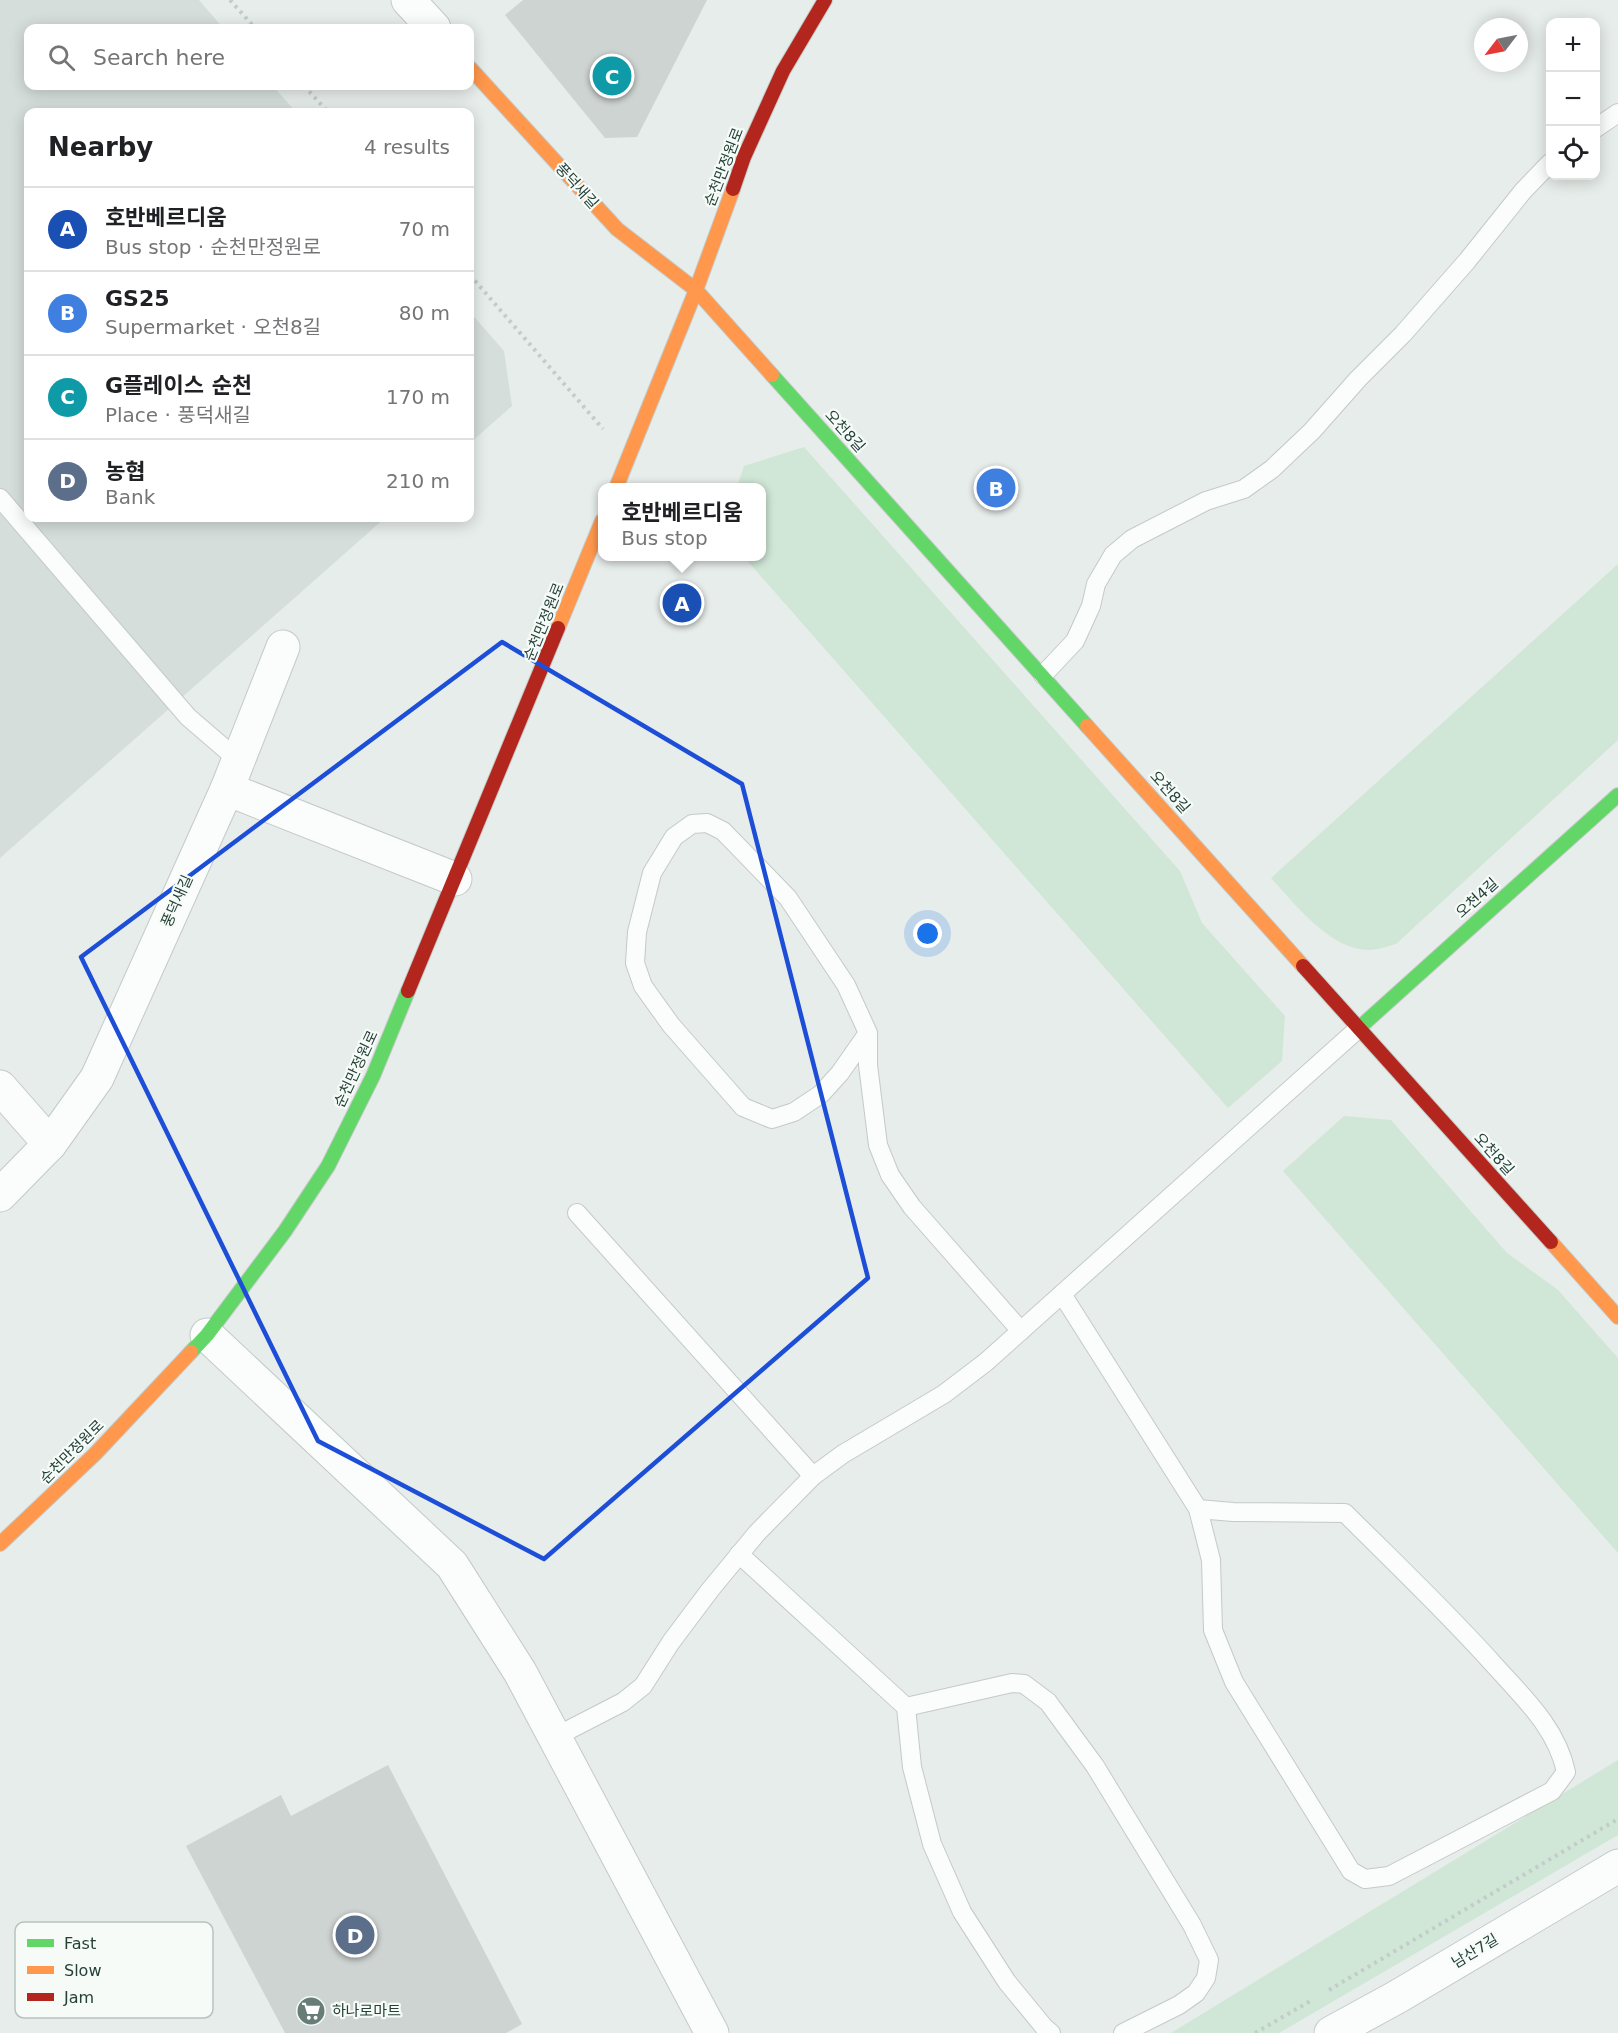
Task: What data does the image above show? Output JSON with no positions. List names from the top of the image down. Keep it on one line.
{"streets":{"street":["순천만정원로","풍덕새길","오천8길","오천4길","남산7길"]},"crossings":[["순천만정원로","풍덕새길"],["순천만정원로","오천8길"],["풍덕새길","오천8길"],["오천8길","오천4길"]],"places":{"supermarket":["하나로마트"]},"legend":["Fast","Slow","Jam"],"north":"bottom left","page":{"map_buttons":["+","−"],"search":"Search here","pins":["C","B","A","D"],"heading":["Nearby","4 results"],"list":[{"mark":"A","name":"호반베르디움","note":"Bus stop · 순천만정원로","value":"70 m"},{"mark":"B","name":"GS25","note":"Supermarket · 오천8길","value":"80 m"},{"mark":"C","name":"G플레이스 순천","note":"Place · 풍덕새길","value":"170 m"},{"mark":"D","name":"농협","note":"Bank","value":"210 m"}],"popup":["호반베르디움","Bus stop"]}}
